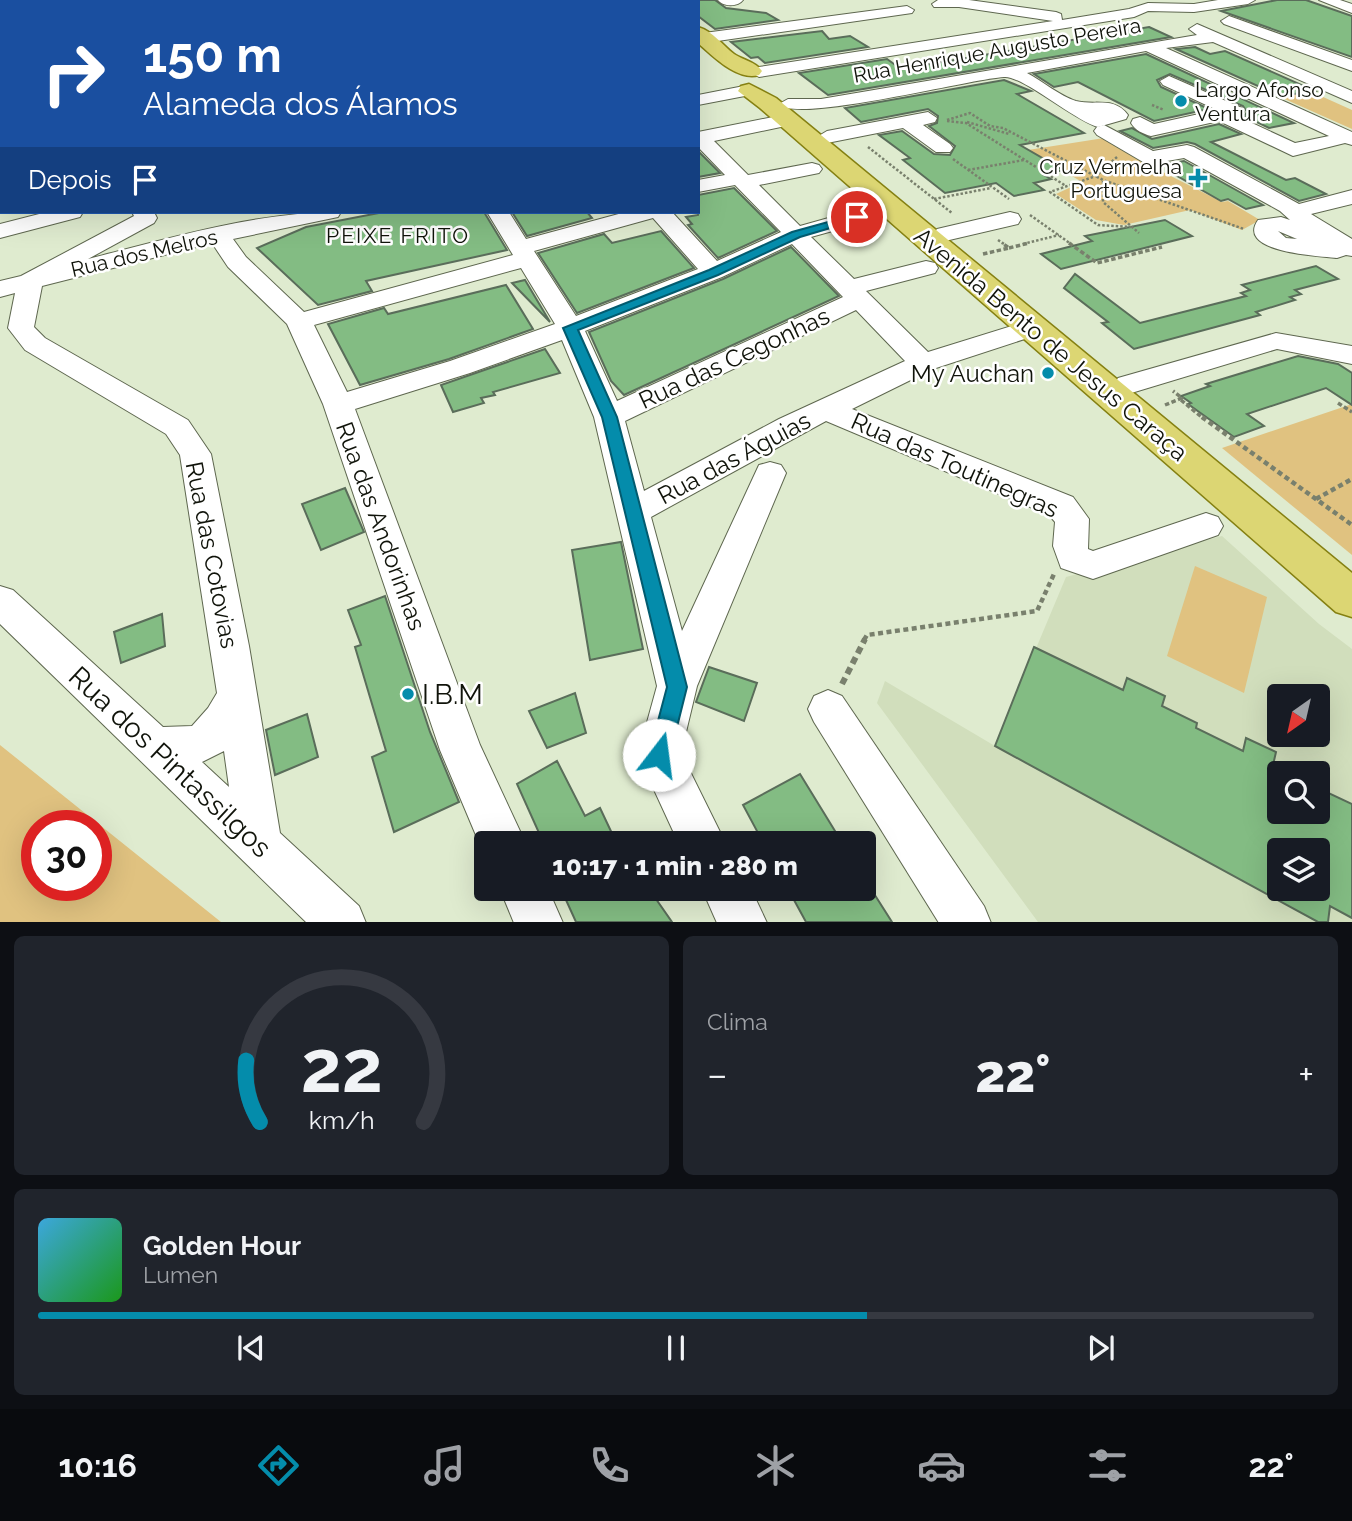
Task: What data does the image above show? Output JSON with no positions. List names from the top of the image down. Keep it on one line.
{"streets":{"main road":["Avenida Bento de Jesus Caraça"],"street":["Rua Henrique Augusto Pereira","Rua dos Melros","Rua das Cegonhas","Rua das Águias","Rua das Toutinegras","Rua das Andorinhas","Rua das Cotovias","Rua dos Pintassilgos"]},"crossings":[["Rua Henrique Augusto Pereira","Avenida Bento de Jesus Caraça"],["Rua dos Melros","Rua das Andorinhas"],["Rua dos Melros","Rua das Cotovias"],["Avenida Bento de Jesus Caraça","Rua das Águias"],["Rua das Águias","Rua das Toutinegras"],["Rua das Cotovias","Rua dos Pintassilgos"]],"districts":["PEIXE FRITO"],"places":{"other":["Largo Afonso Ventura","My Auchan","I.B.M"],"health":["Cruz Vermelha Portuguesa"]},"north":"bottom left","page":{"turn":["150 m","Alameda dos Álamos"],"then":"Depois","limit":"30","trip":"10:17 · 1 min · 280 m","tile":"Clima","heat":["−","22°","+"],"song":["Golden Hour","Lumen"],"tabs":["10:16","22°"],"gauge":["22","km/h"]}}
